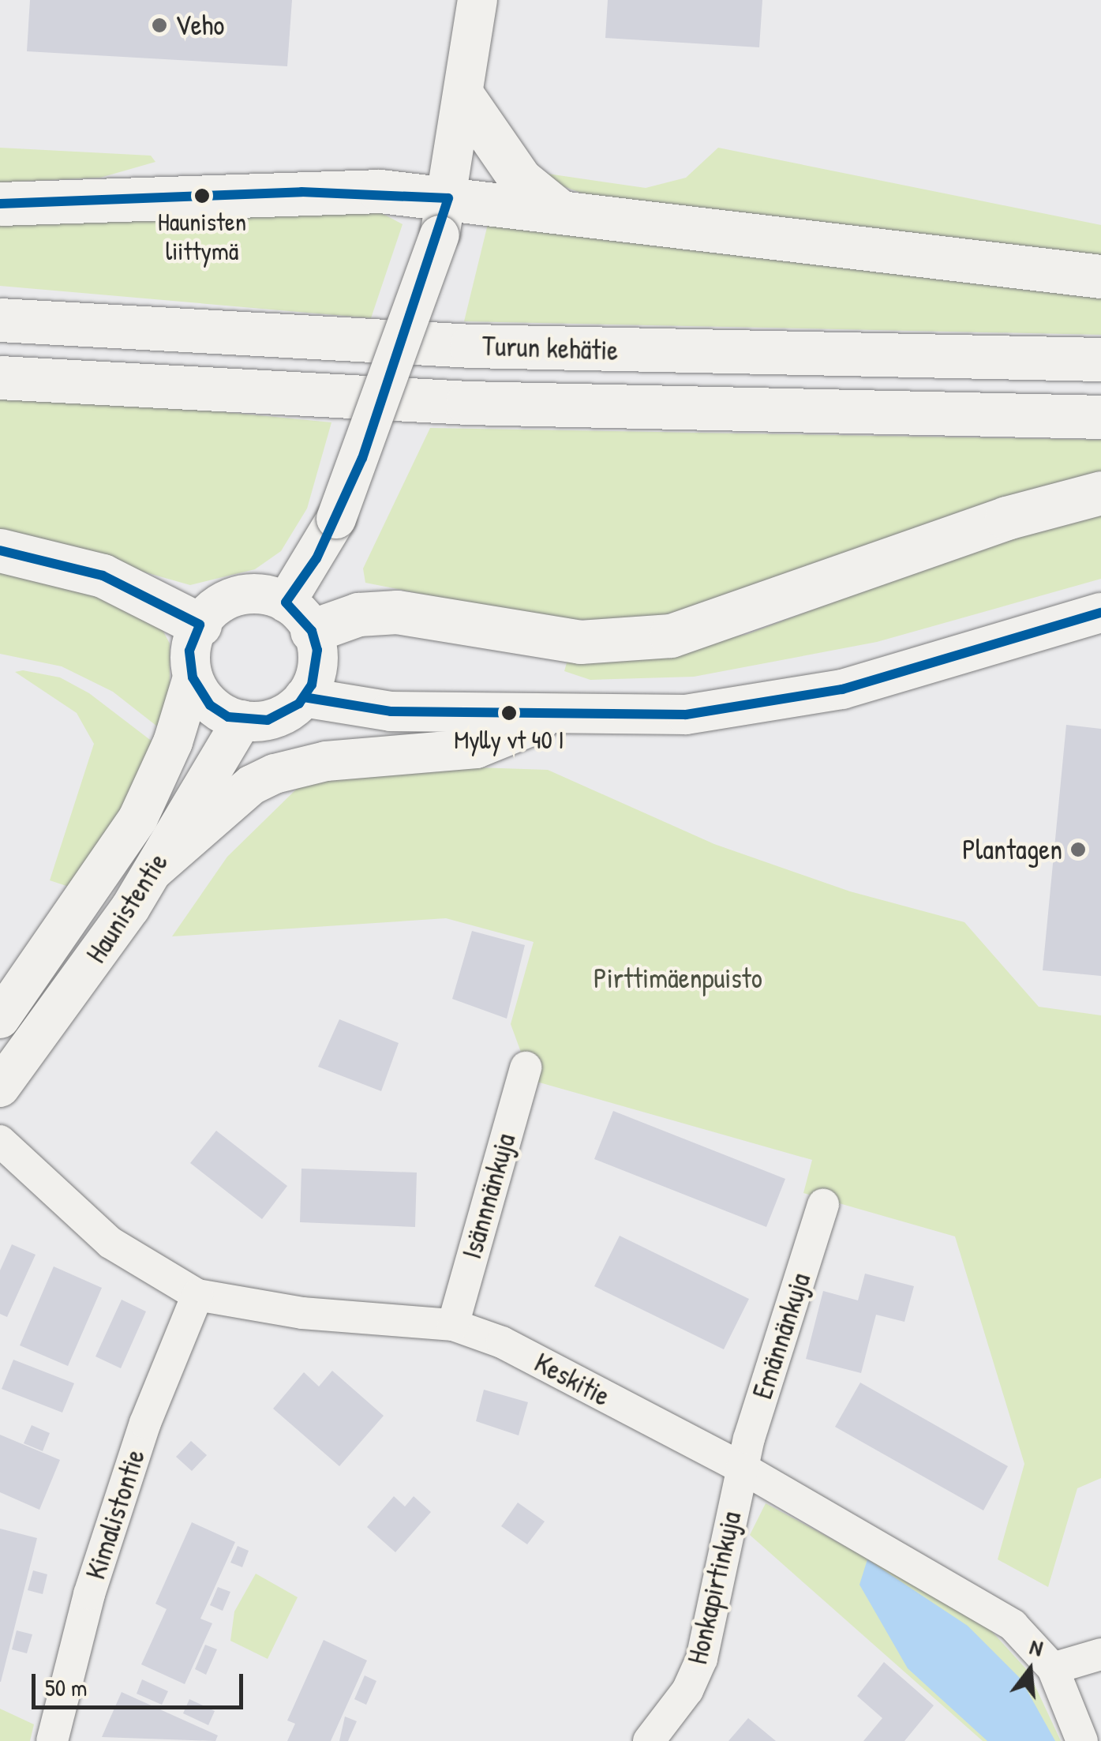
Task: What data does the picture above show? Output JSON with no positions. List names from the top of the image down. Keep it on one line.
{"streets":{"highway":["Turun kehätie"],"street":["Haunistentie","Isännnänkuja","Emännänkuja","Keskitie","Kimalistontie","Honkapirtinkuja"]},"crossings":[["Isännnänkuja","Keskitie"],["Emännänkuja","Keskitie"],["Emännänkuja","Honkapirtinkuja"],["Keskitie","Kimalistontie"],["Keskitie","Honkapirtinkuja"]],"parks":["Pirttimäenpuisto"],"places":["Veho","Haunisten liittymä","Mylly vt 40 I","Plantagen"],"scale_bar":"50 m","north":"top"}
